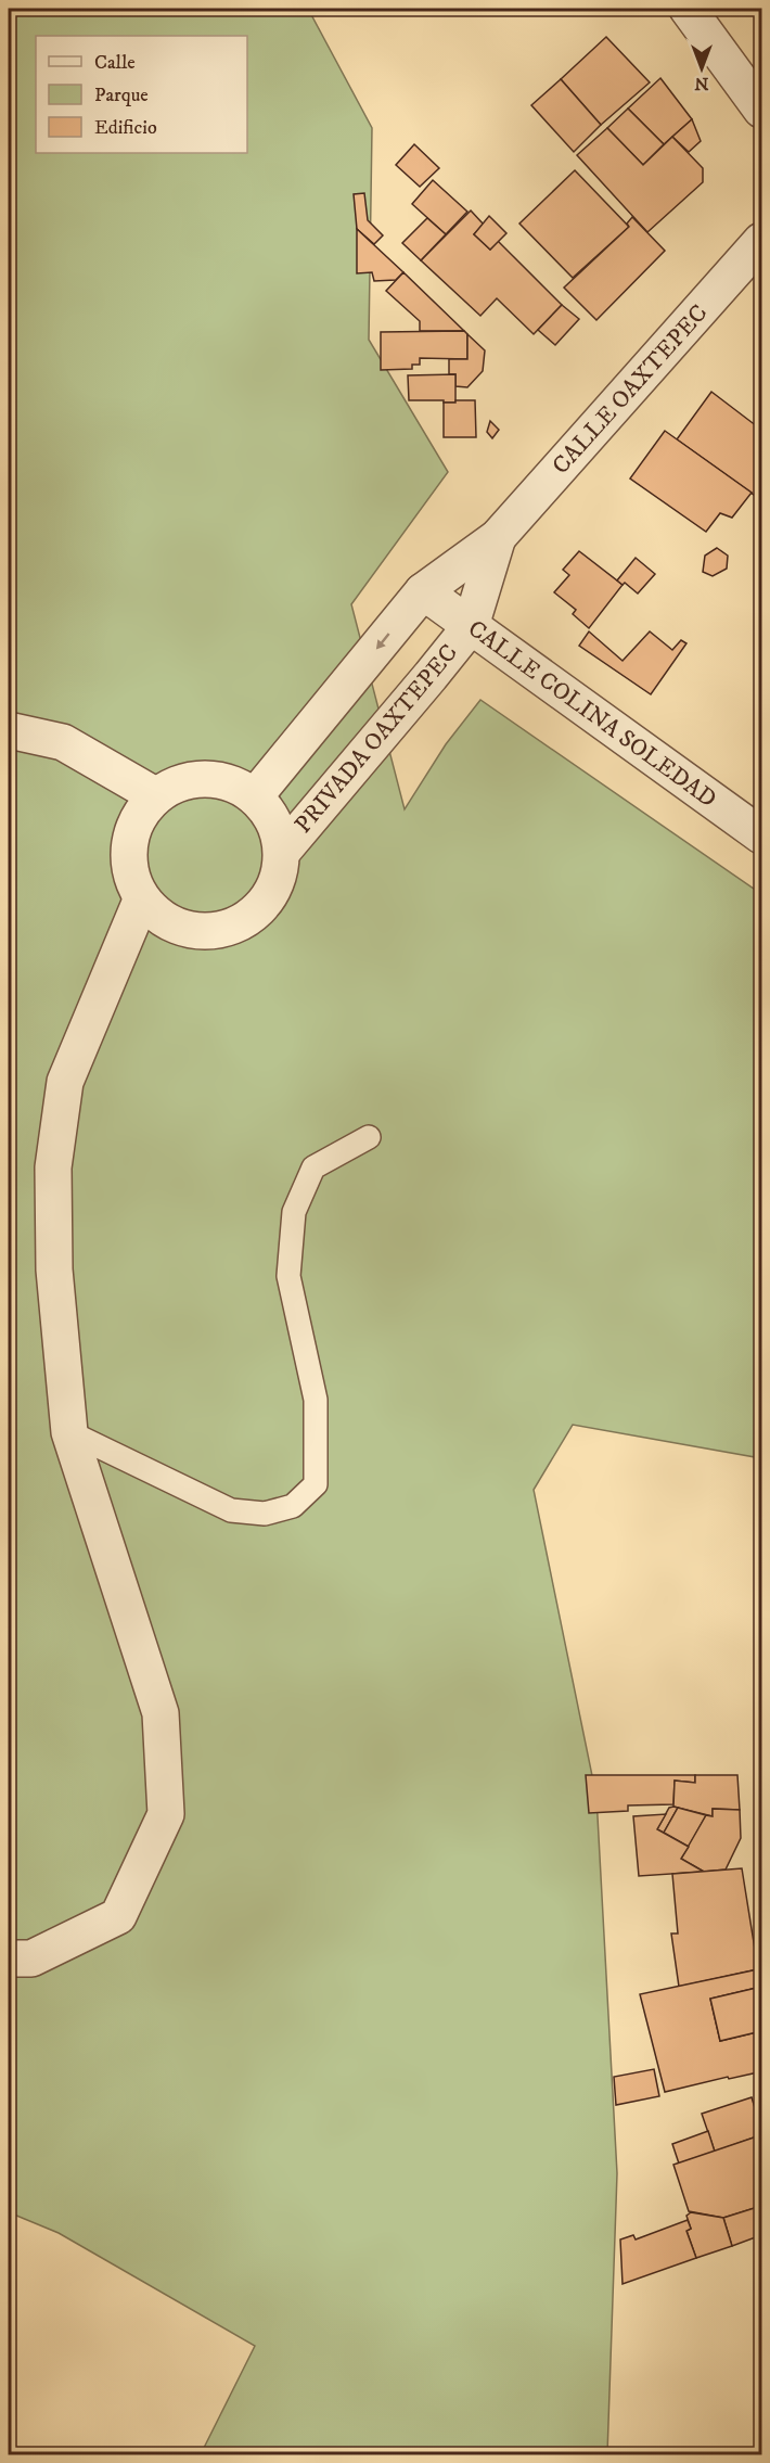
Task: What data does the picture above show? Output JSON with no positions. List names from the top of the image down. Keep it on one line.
{"streets":{"street":["CALLE OAXTEPEC","CALLE COLINA SOLEDAD","PRIVADA OAXTEPEC"]},"crossings":[["CALLE OAXTEPEC","CALLE COLINA SOLEDAD"],["CALLE OAXTEPEC","PRIVADA OAXTEPEC"],["CALLE COLINA SOLEDAD","PRIVADA OAXTEPEC"]],"legend":["Calle","Parque","Edificio"],"north":"bottom"}
